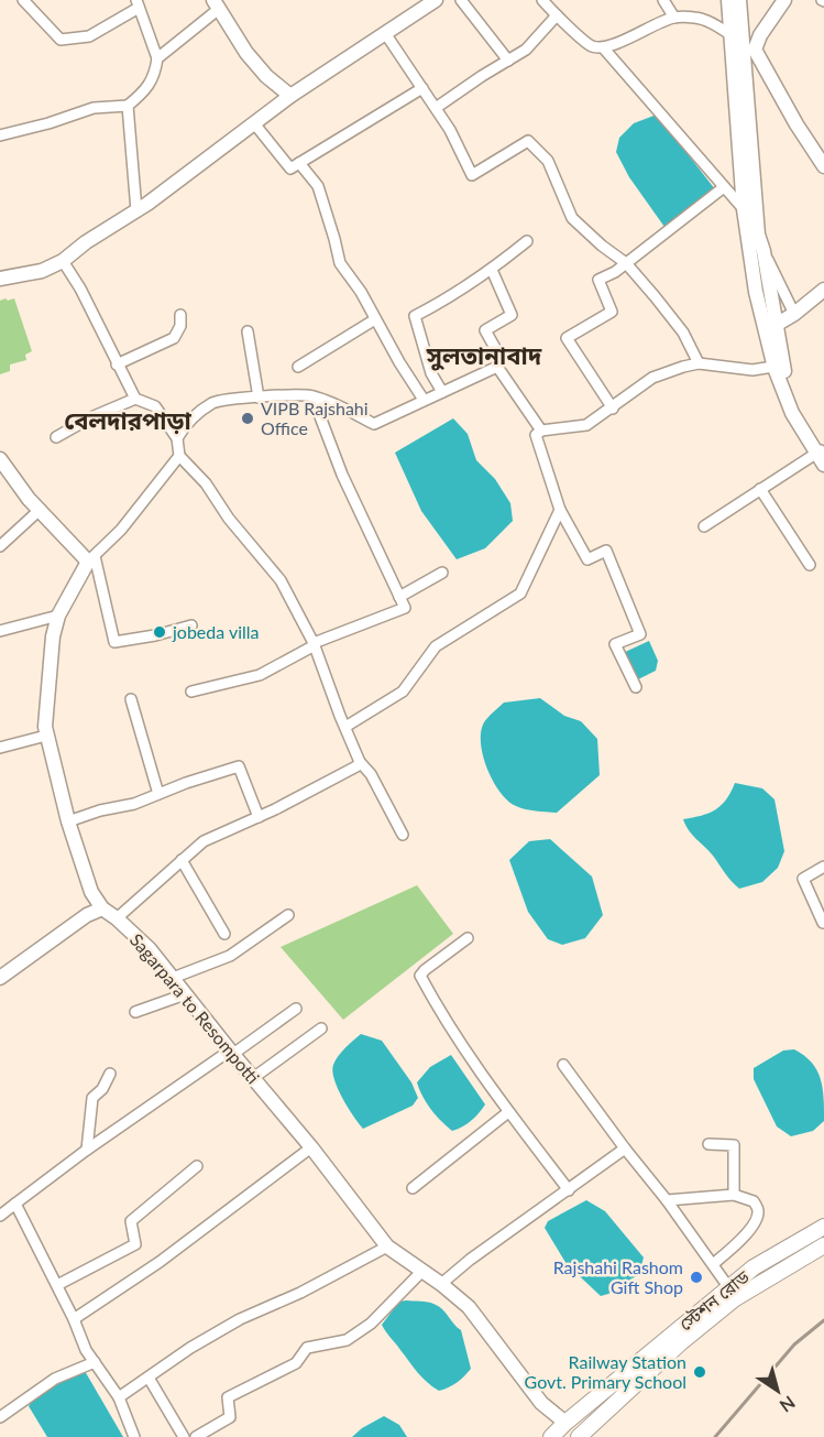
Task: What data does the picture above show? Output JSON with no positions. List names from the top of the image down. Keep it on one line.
{"streets":{"main road":["Sagarpara to Resompotti","স্টেশন রোড"]},"crossings":[["Sagarpara to Resompotti","স্টেশন রোড"]],"districts":["সুলতানাবাদ","বেলদারপাড়া"],"places":["VIPB Rajshahi Office","jobeda villa","Rajshahi Rashom Gift Shop","Railway Station Govt. Primary School"],"north":"bottom right"}
